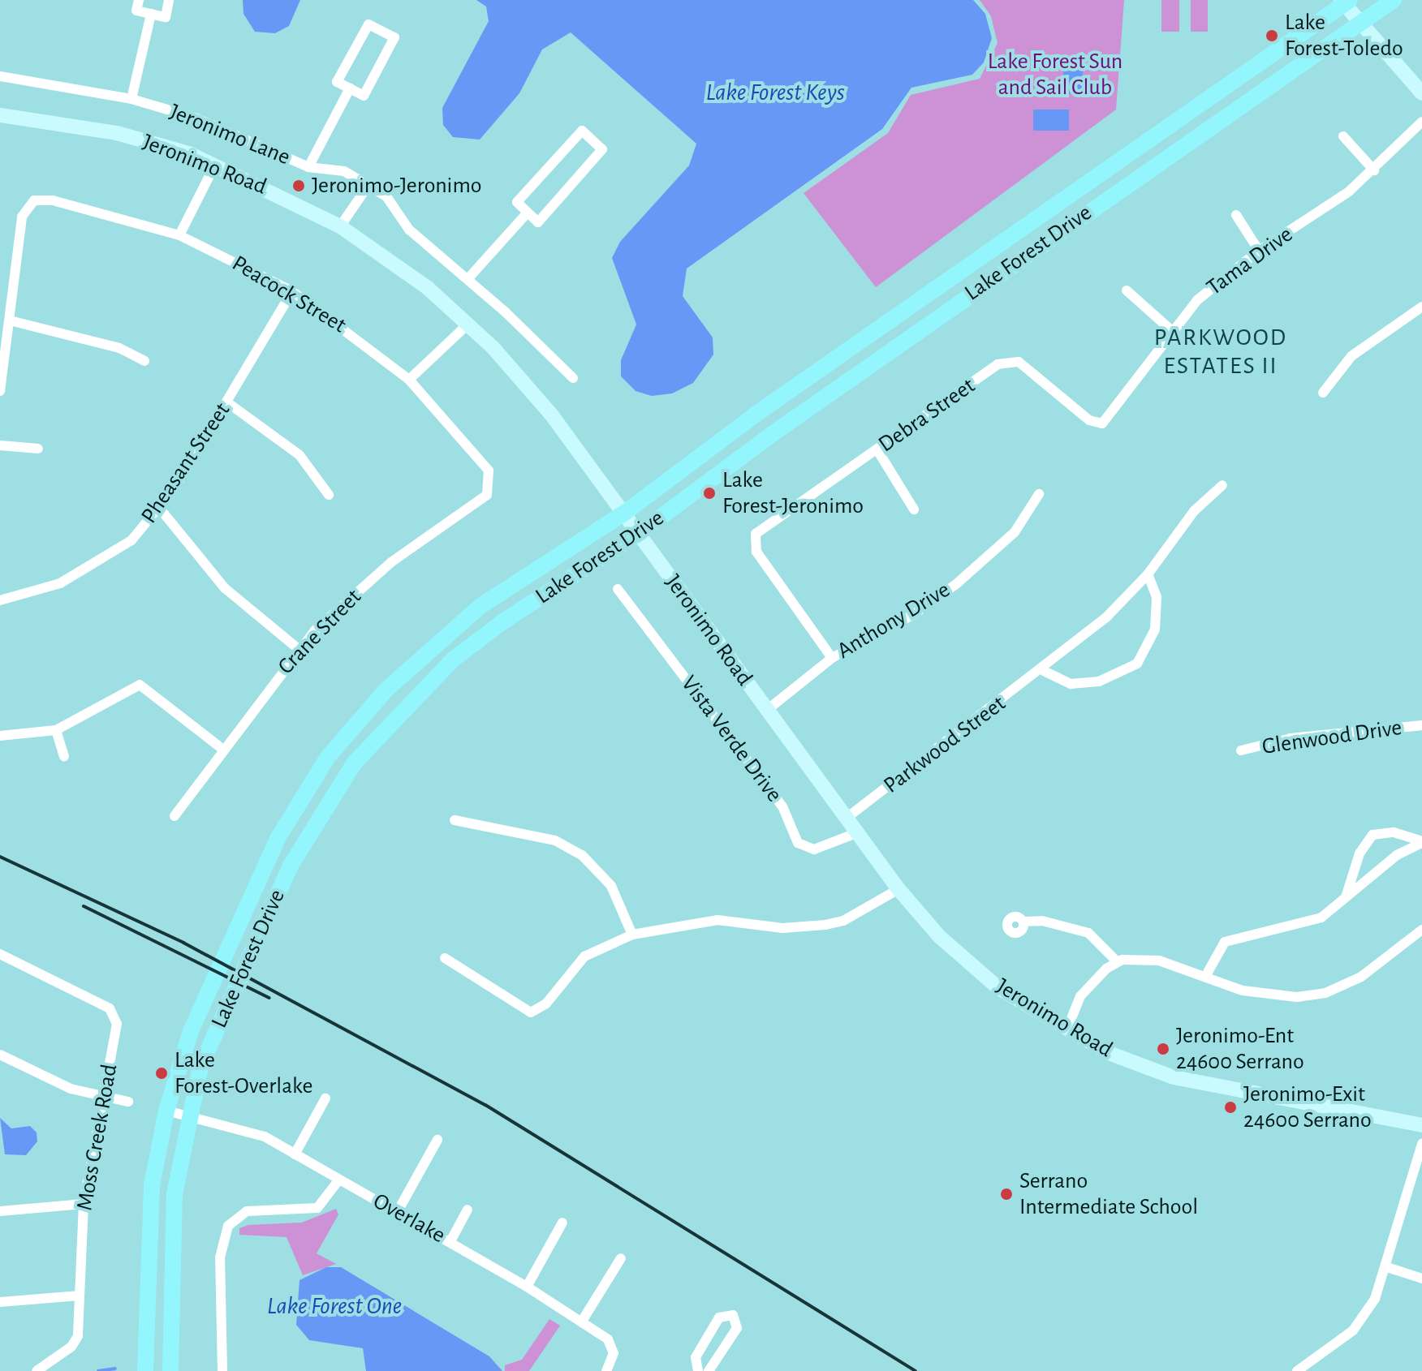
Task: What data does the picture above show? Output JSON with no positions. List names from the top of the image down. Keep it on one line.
{"streets":{"main road":["Jeronimo Road","Lake Forest Drive"],"street":["Jeronimo Lane","Tama Drive","Peacock Street","Debra Street","Pheasant Street","Anthony Drive","Crane Street","Glenwood Drive","Vista Verde Drive","Parkwood Street","Moss Creek Road","Overlake"]},"crossings":[["Jeronimo Road","Lake Forest Drive"],["Jeronimo Road","Anthony Drive"],["Jeronimo Road","Vista Verde Drive"],["Jeronimo Road","Parkwood Street"],["Lake Forest Drive","Overlake"],["Tama Drive","Debra Street"],["Peacock Street","Pheasant Street"],["Peacock Street","Crane Street"],["Debra Street","Anthony Drive"]],"districts":["PARKWOOD ESTATES II"],"water":["Lake Forest Keys","Lake Forest One"],"parks":["Lake Forest Sun and Sail Club"],"places":["Lake Forest-Toledo","Jeronimo-Jeronimo","Lake Forest-Jeronimo","Jeronimo-Ent 24600 Serrano","Lake Forest-Overlake","Jeronimo-Exit 24600 Serrano","Serrano Intermediate School"]}
